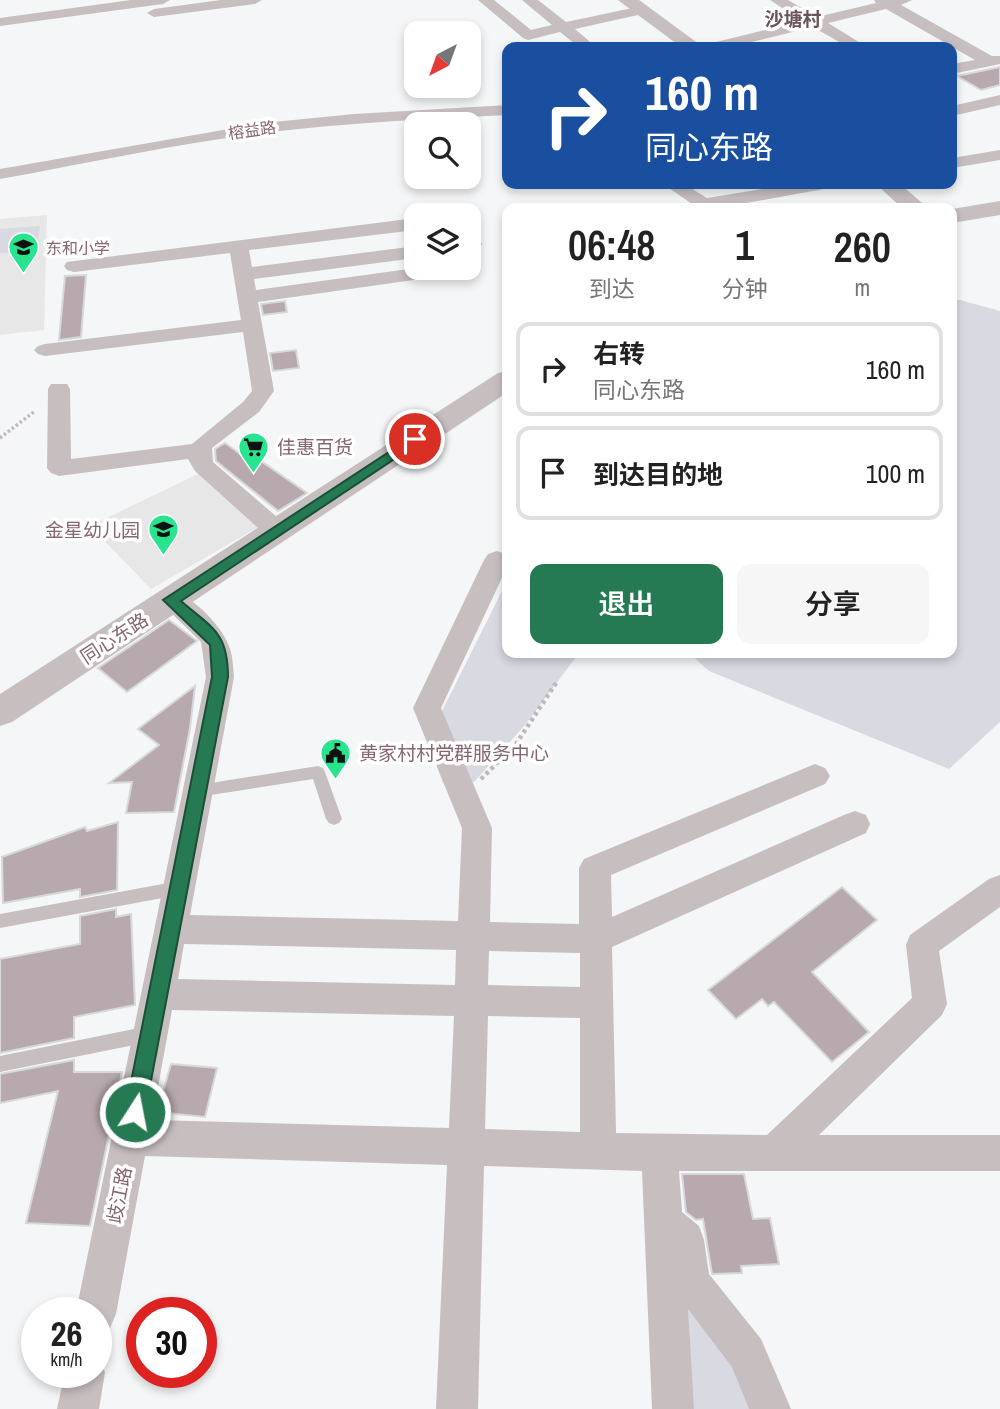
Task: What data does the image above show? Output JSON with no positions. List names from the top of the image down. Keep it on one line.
{"streets":{"street":["榕益路","同心东路","歧江路"]},"crossings":[["同心东路","歧江路"]],"districts":["沙塘村"],"places":{"school or university":["东和小学","金星幼儿园"],"supermarket":["佳惠百货"],"public building":["黄家村村党群服务中心"]},"north":"bottom left","page":{"turn":["160 m","同心东路"],"eta":["06:48","到达","1","分钟","260","m"],"list":[{"name":"右转","note":"同心东路","value":"160 m"},{"name":"到达目的地","value":"100 m"}],"buttons":["退出","分享"],"speed":"26 km/h","limit":"30"}}
